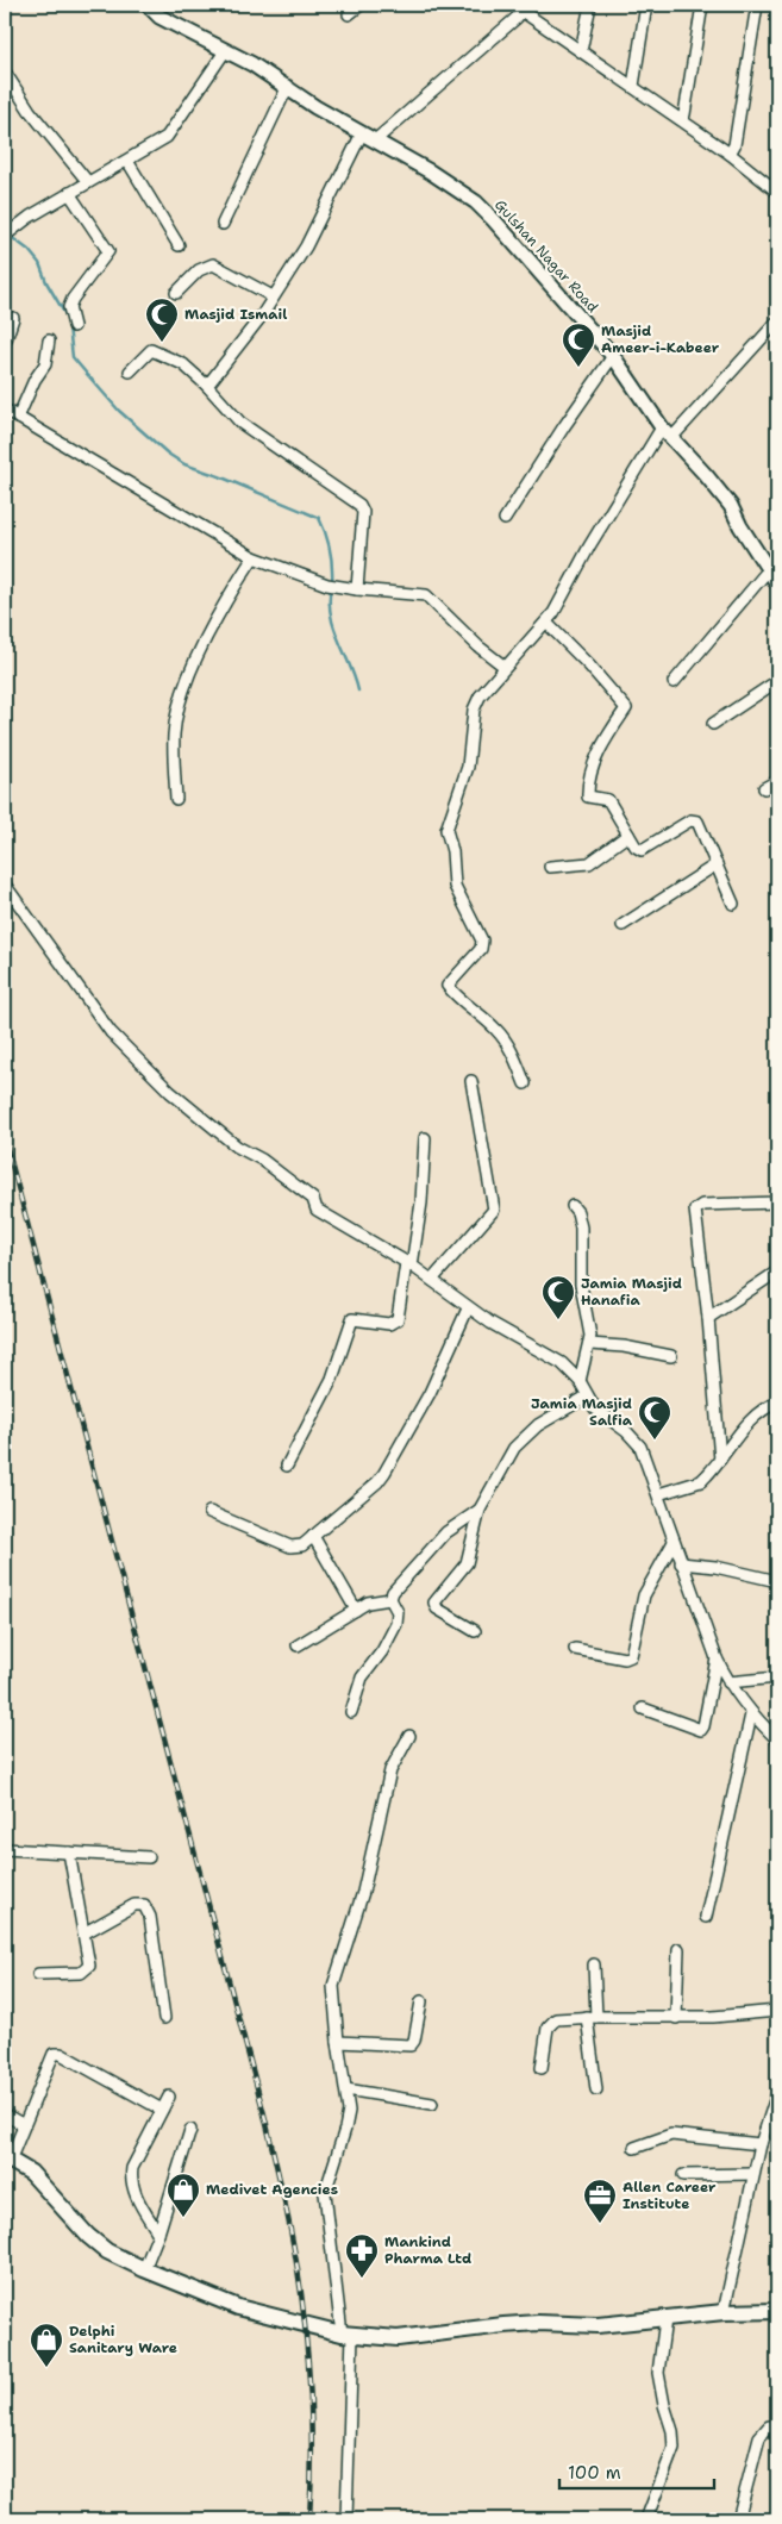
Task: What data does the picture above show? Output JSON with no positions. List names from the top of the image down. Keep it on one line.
{"streets":{"street":["Gulshan Nagar Road"]},"places":{"mosque":["Masjid Ismail","Masjid Ameer-i-Kabeer","Jamia Masjid Hanafia","Jamia Masjid Salfia"],"shop":["Medivet Agencies","Delphi Sanitary Ware"],"office":["Allen Career Institute"],"pharmacy":["Mankind Pharma Ltd"]},"scale_bar":"100 m"}
